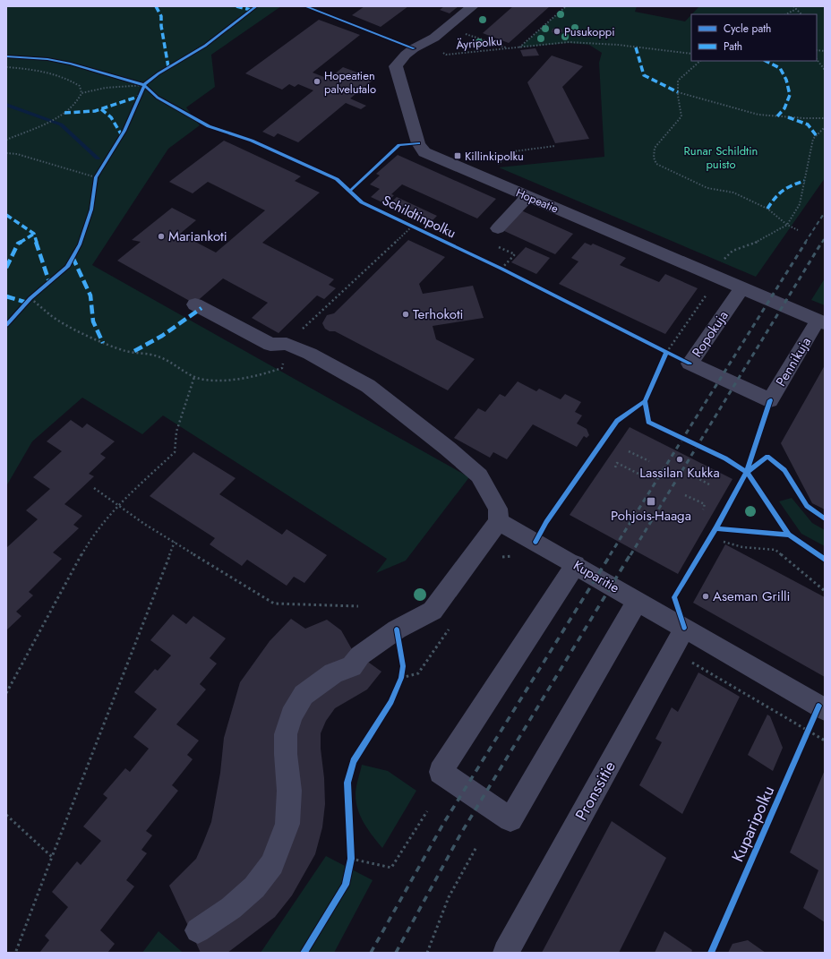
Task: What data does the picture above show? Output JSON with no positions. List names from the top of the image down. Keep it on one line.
{"streets":{"street":["Hopeatie","Ropokuja","Pennikuja","Kuparitie","Pronssitie"],"path":["Äyripolku"],"cycle path":["Schildtinpolku","Kuparipolku"]},"crossings":[["Hopeatie","Ropokuja"],["Hopeatie","Pennikuja"],["Ropokuja","Pennikuja"],["Kuparitie","Pronssitie"]],"parks":["Runar Schildtin puisto"],"places":{"other":["Pusukoppi","Hopeatien palvelutalo","Mariankoti","Terhokoti","Lassilan Kukka","Aseman Grilli"],"transit":["Killinkipolku","Pohjois-Haaga"]},"legend":["Cycle path","Path"]}
